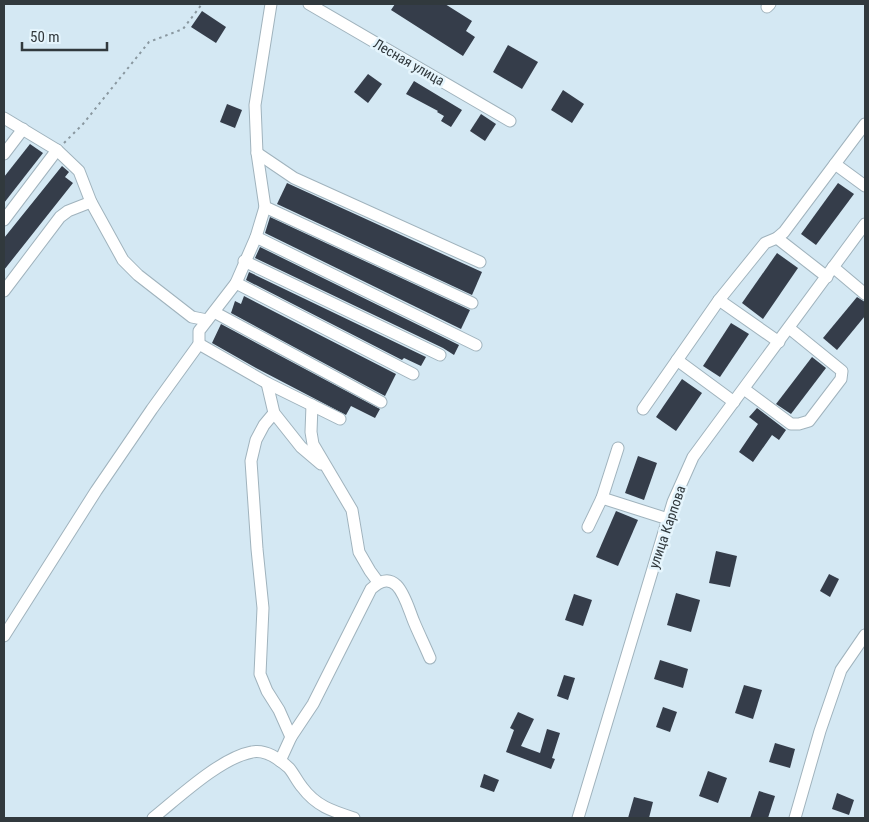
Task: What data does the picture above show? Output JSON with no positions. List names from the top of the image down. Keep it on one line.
{"streets":{"street":["Лесная улица","улица Карпова"]},"scale_bar":"50 m"}
